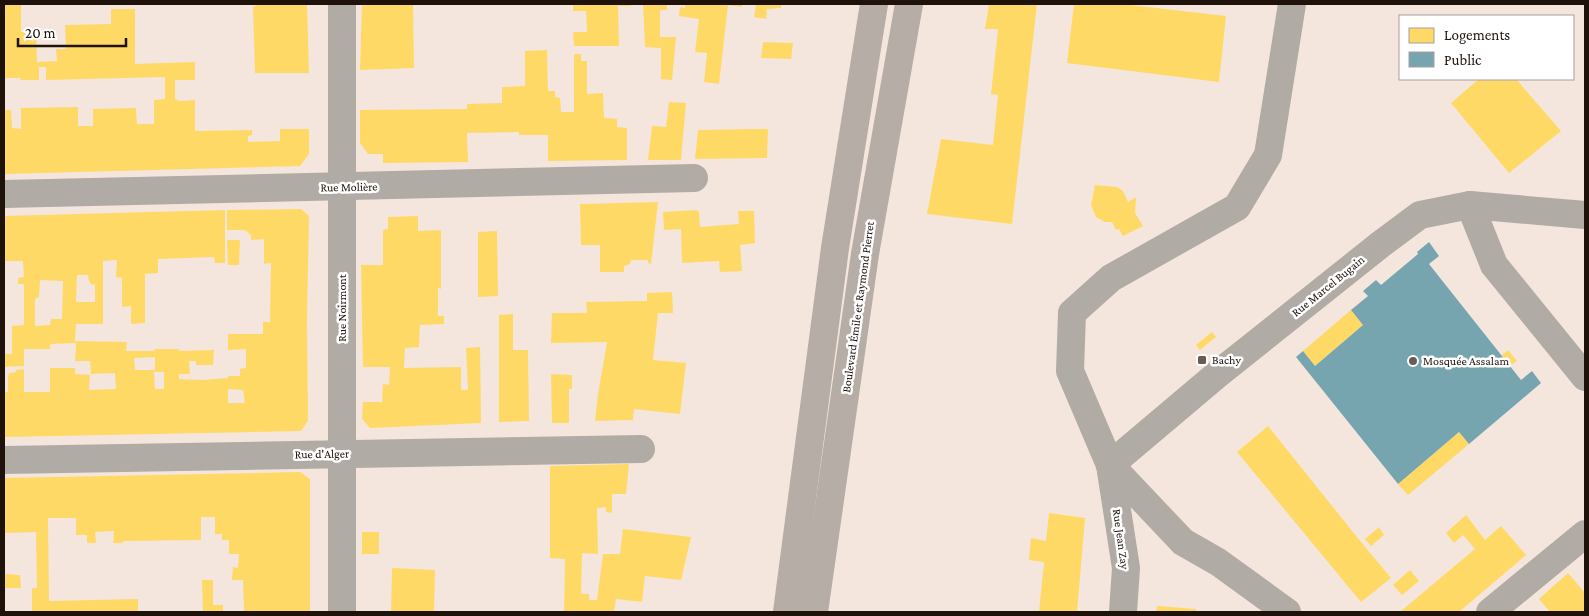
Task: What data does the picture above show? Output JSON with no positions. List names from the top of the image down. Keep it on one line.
{"streets":{"main road":["Boulevard Émile et Raymond Pierret"],"street":["Rue Molière","Rue Marcel Bugain","Rue Noirmont","Rue d'Alger","Rue Jean Zay"]},"crossings":[["Rue Molière","Rue Noirmont"],["Rue Marcel Bugain","Rue Jean Zay"],["Rue Noirmont","Rue d'Alger"]],"places":{"transit":["Bachy"],"other":["Mosquée Assalam"]},"legend":["Logements","Public"],"scale_bar":"20 m"}
